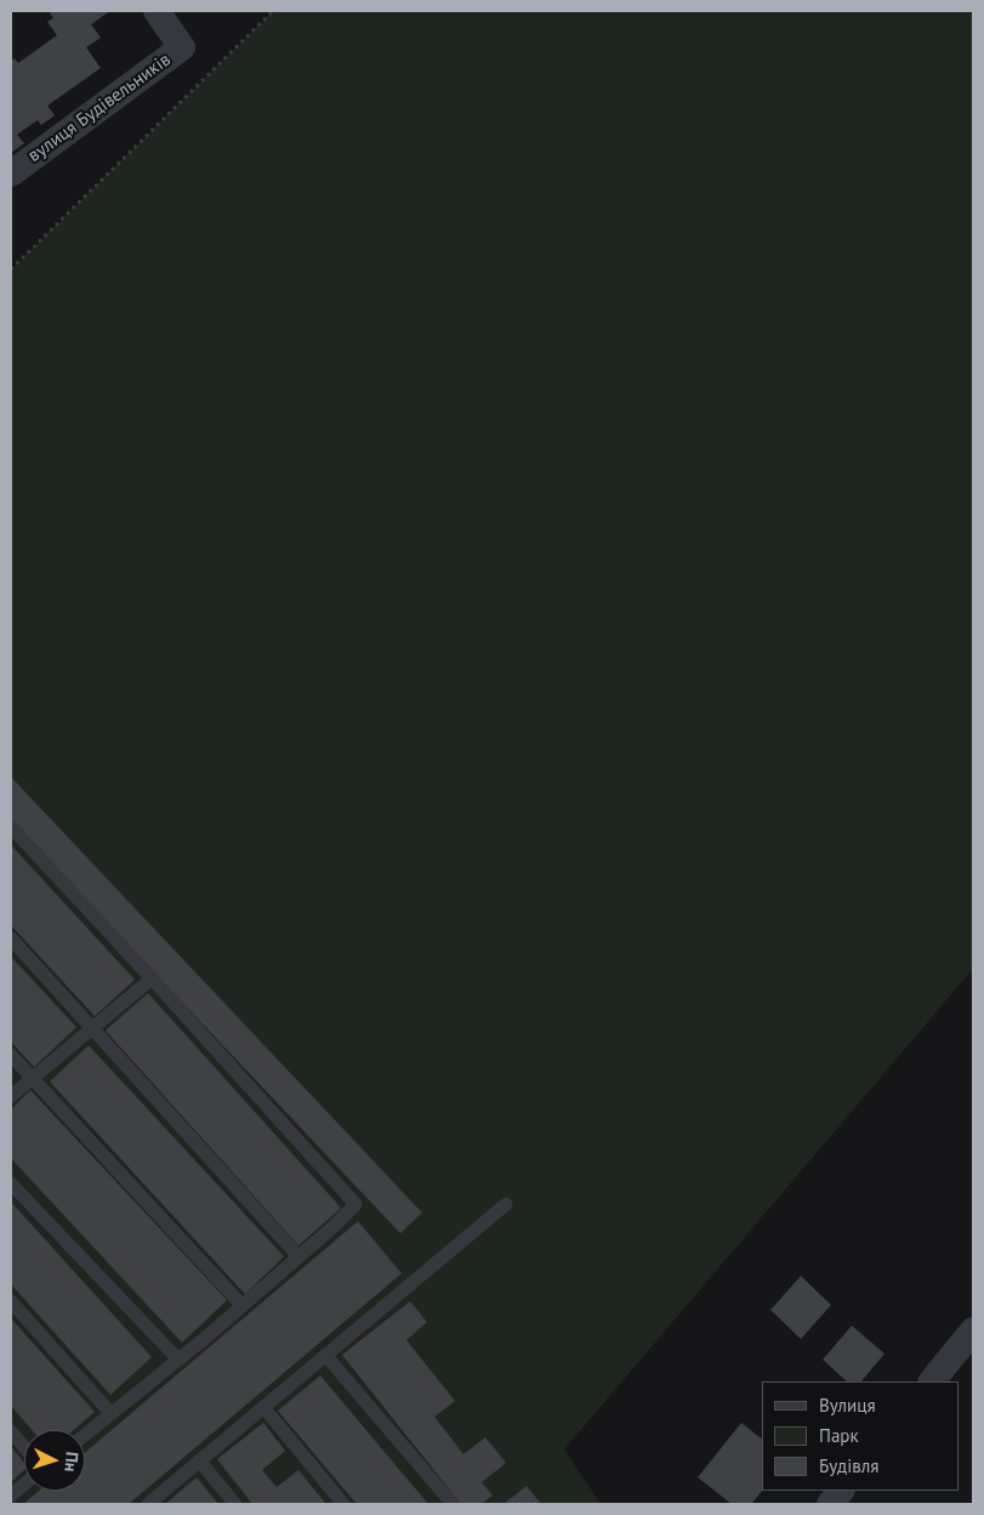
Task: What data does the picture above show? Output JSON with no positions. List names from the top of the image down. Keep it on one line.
{"streets":{"street":["вулиця Будівельників"]},"legend":["Вулиця","Парк","Будівля"],"north":"right"}
